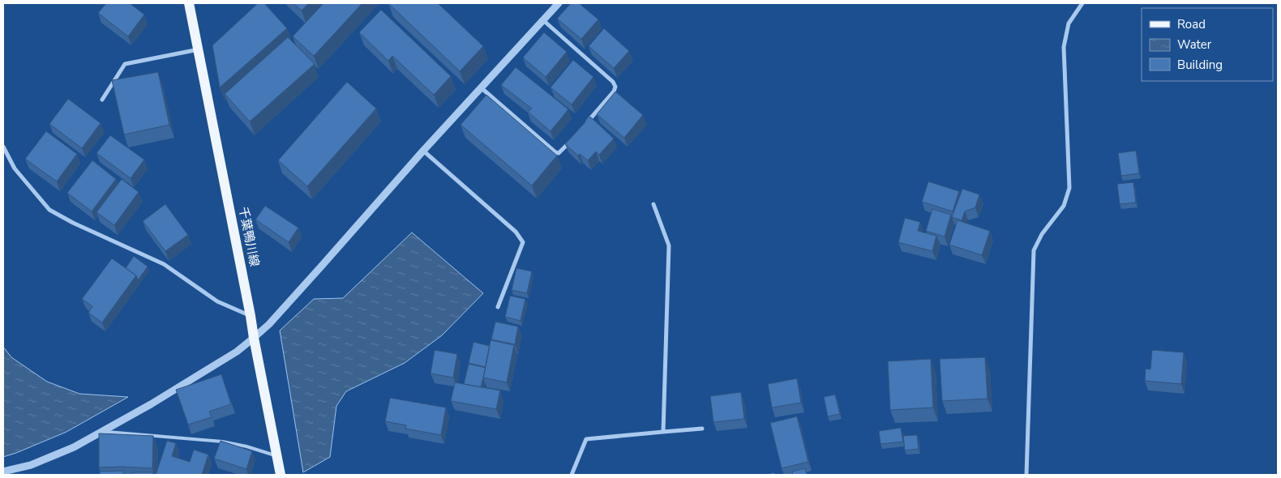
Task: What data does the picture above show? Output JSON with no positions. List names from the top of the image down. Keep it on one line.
{"streets":{"main road":["千葉鴨川線"]},"legend":["Road","Water","Building"]}
